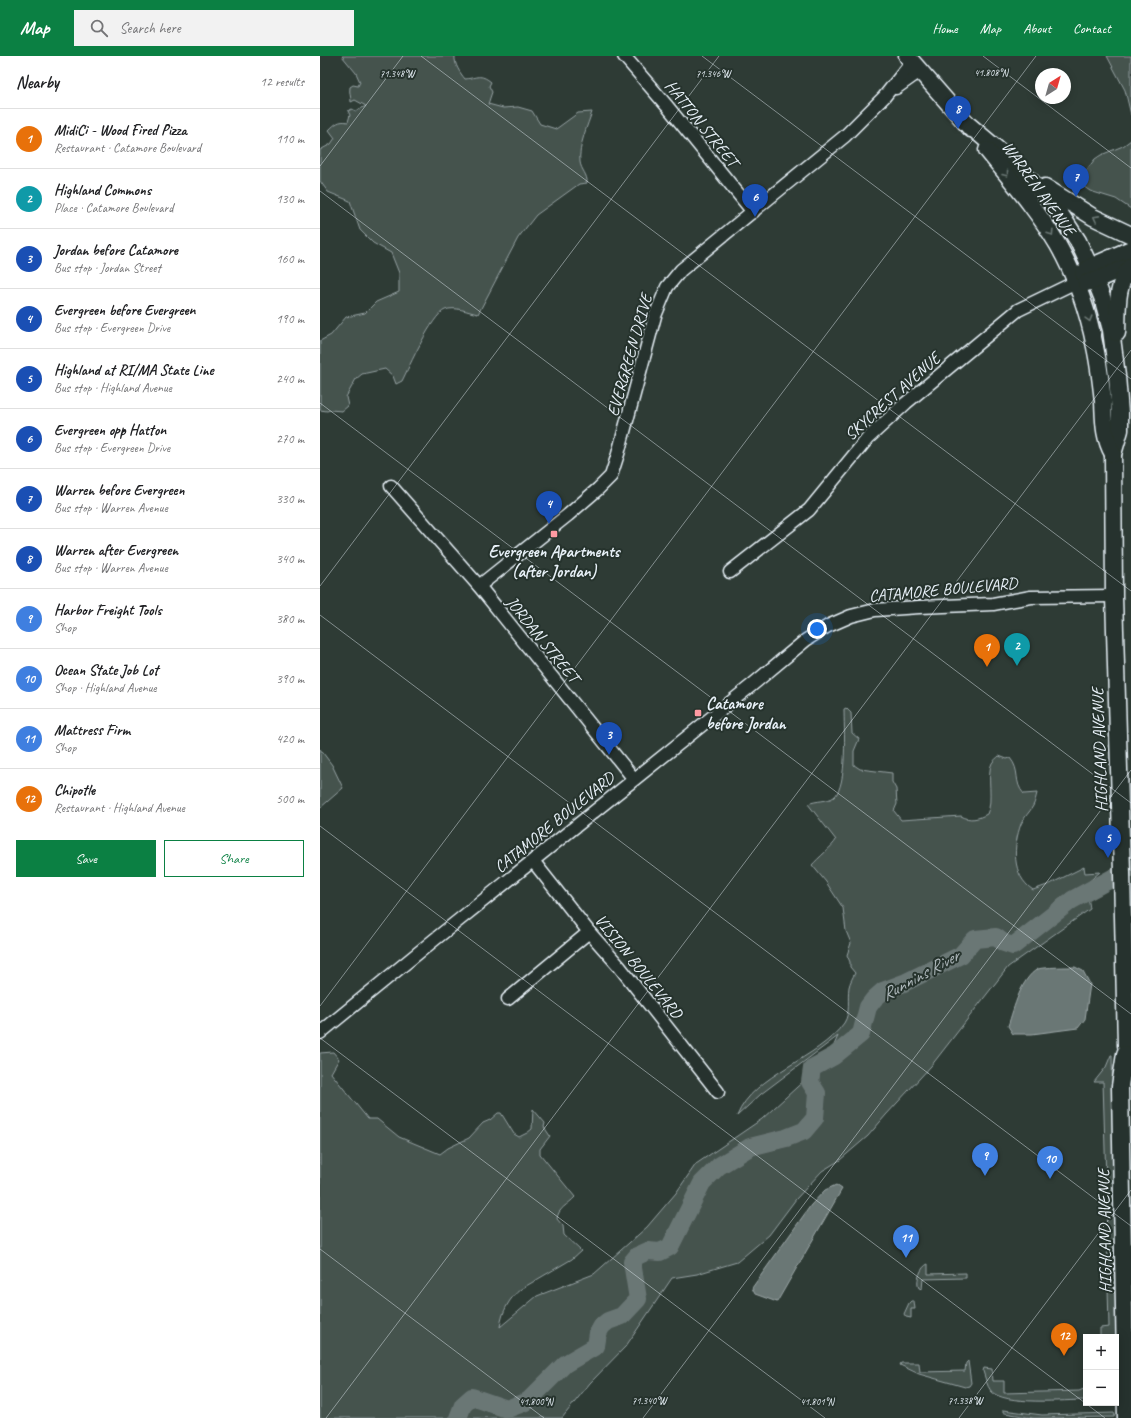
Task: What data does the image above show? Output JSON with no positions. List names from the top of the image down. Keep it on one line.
{"streets":{"main road":["WARREN AVENUE","HIGHLAND AVENUE"],"street":["HATTON STREET","EVERGREEN DRIVE","SKYCREST AVENUE","CATAMORE BOULEVARD","JORDAN STREET","VISION BOULEVARD"]},"crossings":[["HATTON STREET","EVERGREEN DRIVE"],["WARREN AVENUE","EVERGREEN DRIVE"],["WARREN AVENUE","SKYCREST AVENUE"],["WARREN AVENUE","HIGHLAND AVENUE"],["EVERGREEN DRIVE","JORDAN STREET"],["SKYCREST AVENUE","HIGHLAND AVENUE"],["CATAMORE BOULEVARD","JORDAN STREET"],["CATAMORE BOULEVARD","HIGHLAND AVENUE"],["CATAMORE BOULEVARD","VISION BOULEVARD"]],"water":["Runnins River"],"places":{"transit":["Evergreen Apartments (after Jordan)","Catamore before Jordan"]},"north":"top right","page":{"header":"Map","search":"Search here","nav":["Home","Map","About","Contact"],"heading":["Nearby","12 results"],"pins":["8","7","6","4","2","1","3","5","9","10","11","12"],"list":[{"mark":"1","name":"MidiCi - Wood Fired Pizza","note":"Restaurant · Catamore Boulevard","value":"110 m"},{"mark":"2","name":"Highland Commons","note":"Place · Catamore Boulevard","value":"130 m"},{"mark":"3","name":"Jordan before Catamore","note":"Bus stop · Jordan Street","value":"160 m"},{"mark":"4","name":"Evergreen before Evergreen","note":"Bus stop · Evergreen Drive","value":"190 m"},{"mark":"5","name":"Highland at RI/MA State Line","note":"Bus stop · Highland Avenue","value":"240 m"},{"mark":"6","name":"Evergreen opp Hatton","note":"Bus stop · Evergreen Drive","value":"270 m"},{"mark":"7","name":"Warren before Evergreen","note":"Bus stop · Warren Avenue","value":"330 m"},{"mark":"8","name":"Warren after Evergreen","note":"Bus stop · Warren Avenue","value":"340 m"},{"mark":"9","name":"Harbor Freight Tools","note":"Shop","value":"380 m"},{"mark":"10","name":"Ocean State Job Lot","note":"Shop · Highland Avenue","value":"390 m"},{"mark":"11","name":"Mattress Firm","note":"Shop","value":"420 m"},{"mark":"12","name":"Chipotle","note":"Restaurant · Highland Avenue","value":"500 m"}],"buttons":["Save","Share"],"map_buttons":["+","−"]},"coordinates":["41.808°N","71.348°W","71.346°W","71.340°W","71.338°W","41.800°N","41.801°N"]}
